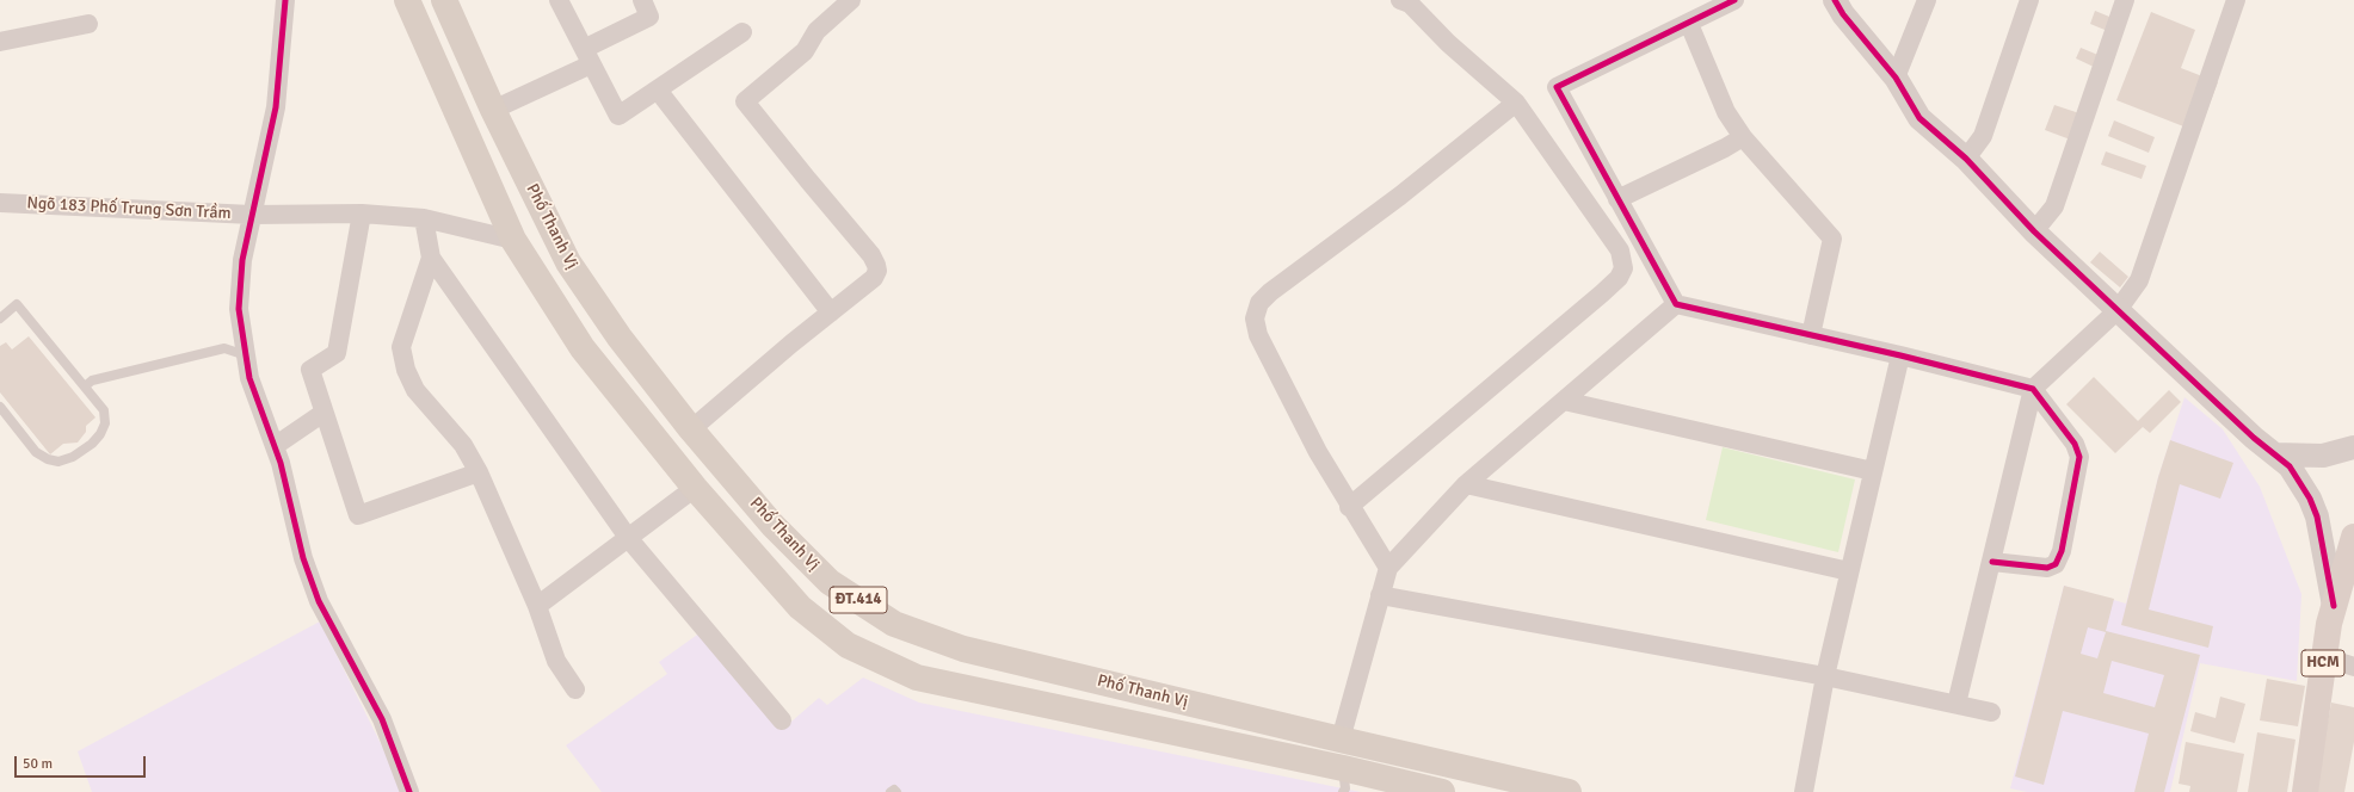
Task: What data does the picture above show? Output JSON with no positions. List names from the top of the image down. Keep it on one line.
{"streets":{"highway":["HCM"],"main road":["Phố Thanh Vị","ĐT.414"],"street":["Ngõ 183 Phố Trung Sơn Trầm"]},"crossings":[["Ngõ 183 Phố Trung Sơn Trầm","Phố Thanh Vị"]],"scale_bar":"50 m"}
